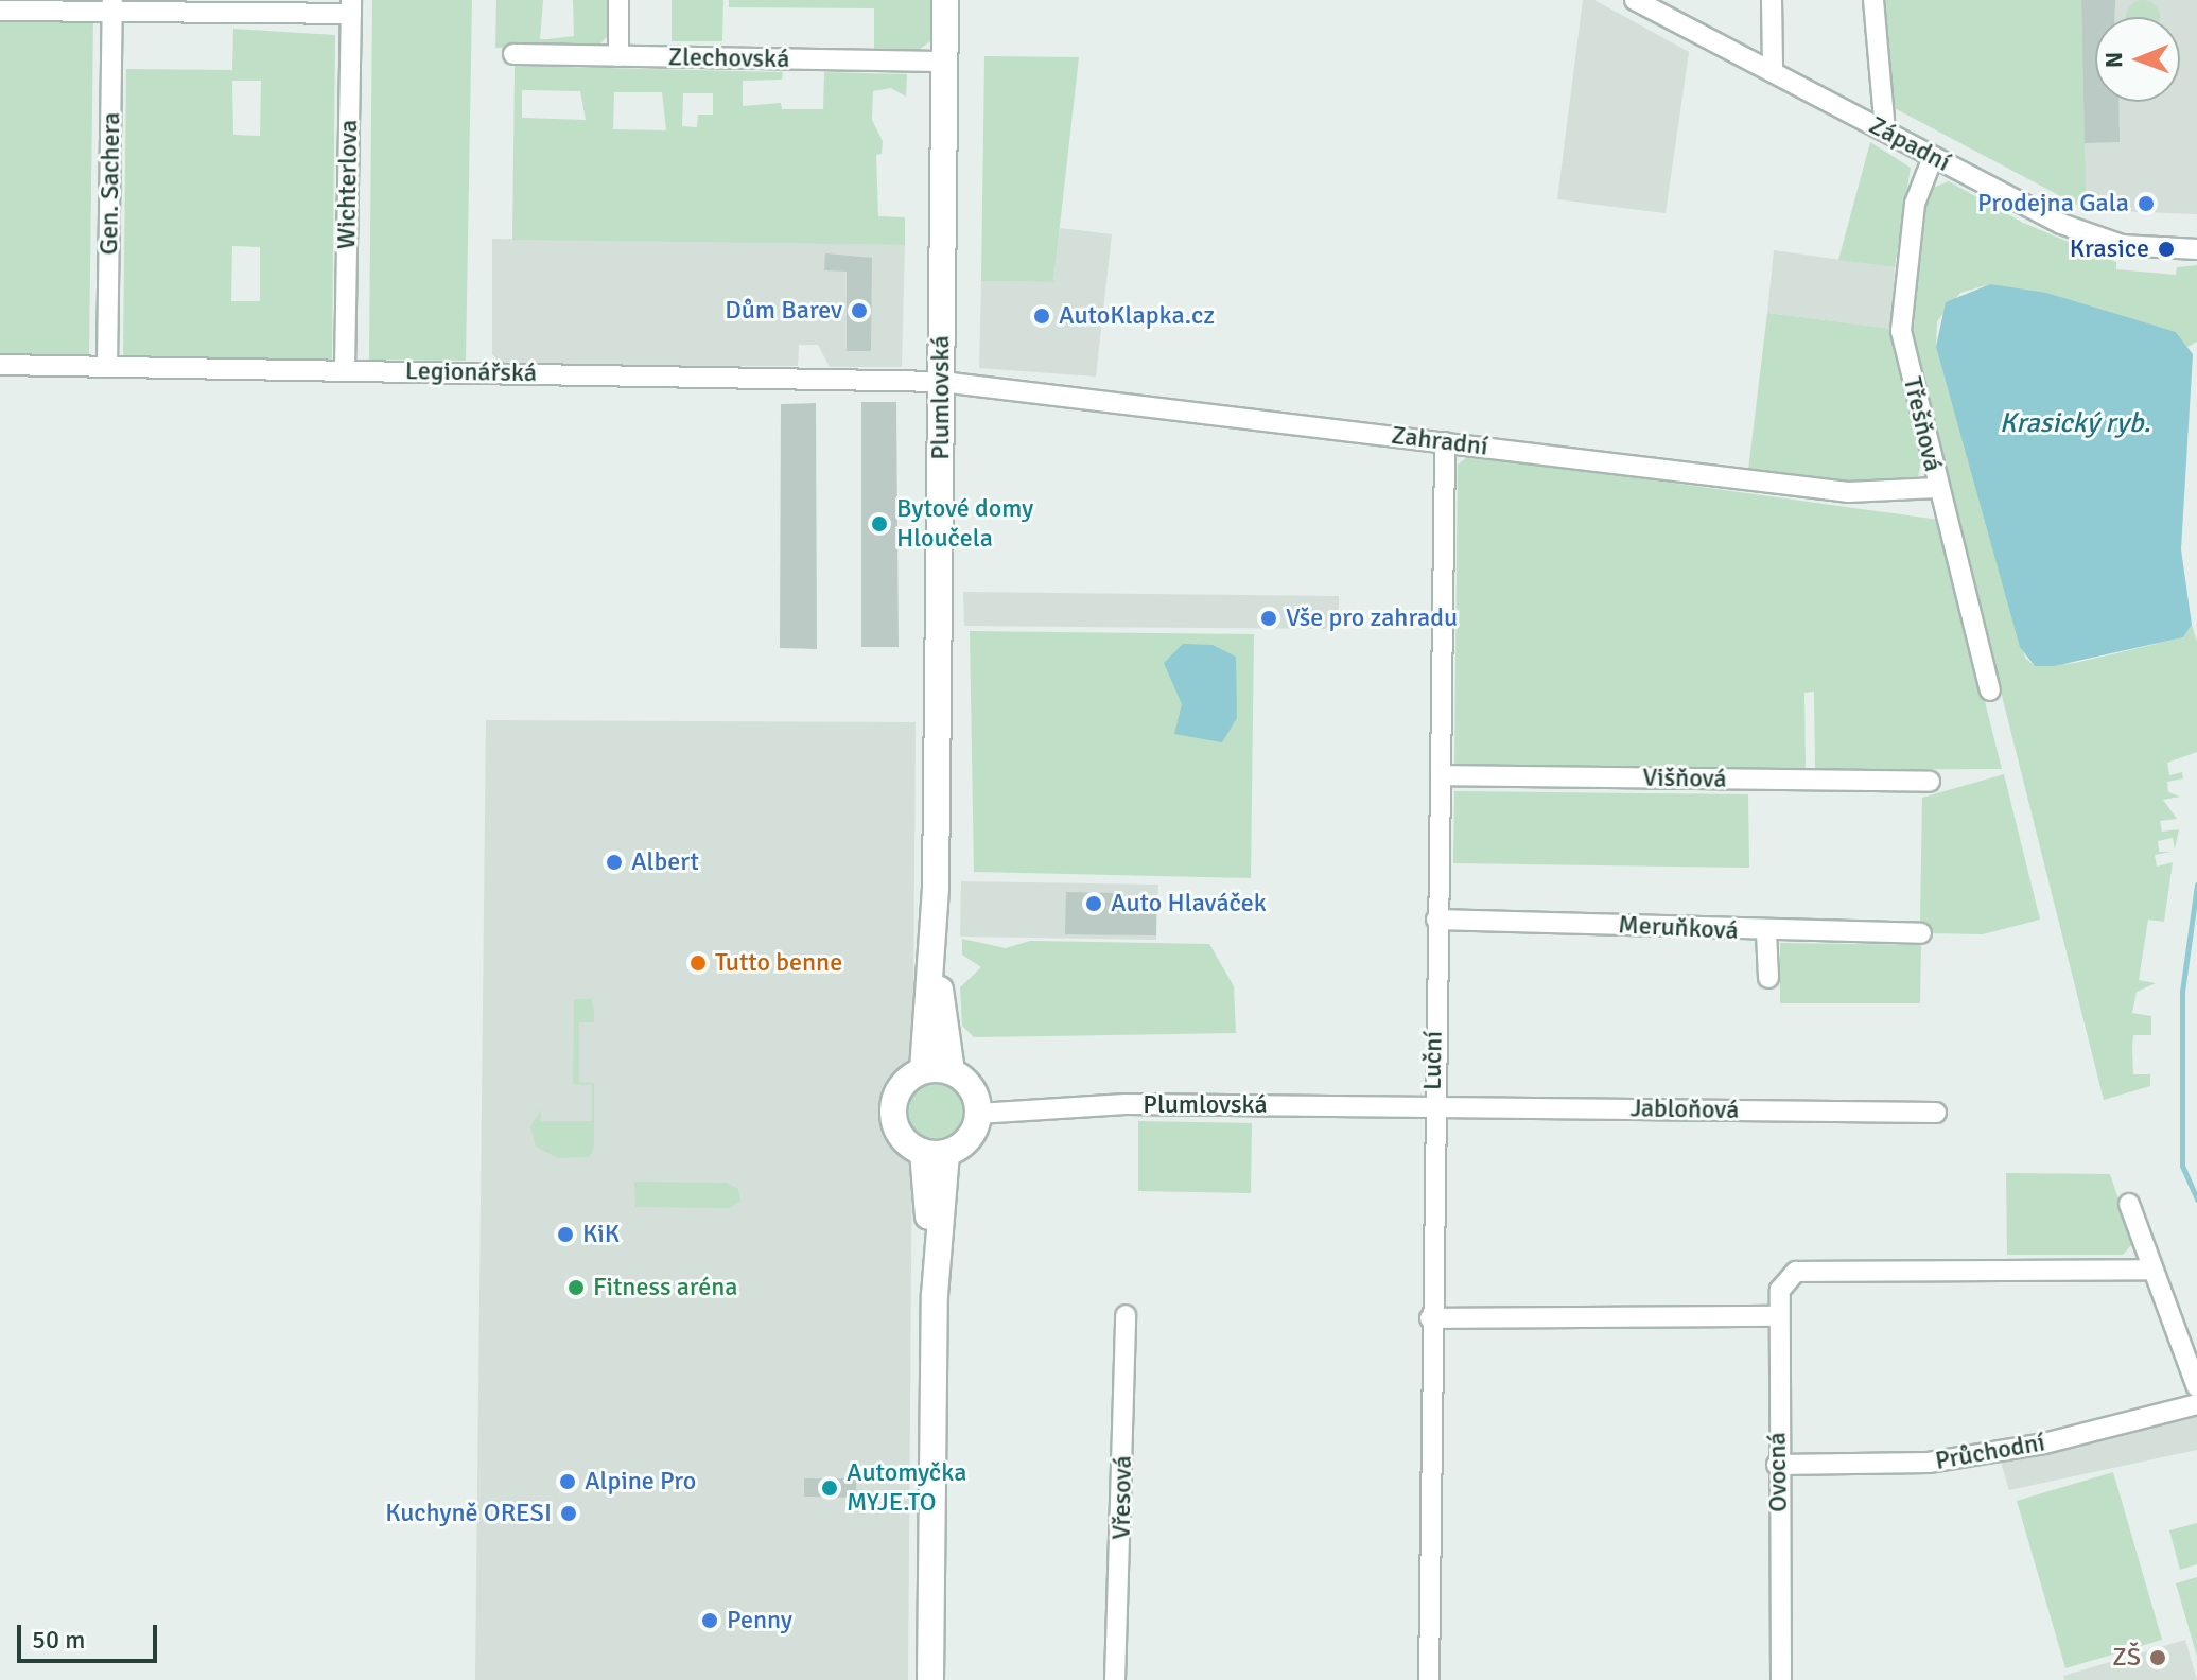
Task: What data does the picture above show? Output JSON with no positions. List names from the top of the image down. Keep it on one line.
{"streets":{"main road":["Plumlovská"],"street":["Zlechovská","Západní","Gen. Sachera","Wichterlova","Legionářská","Třešňová","Zahradní","Višňová","Meruňková","Luční","Jabloňová","Průchodní","Ovocná","Vřesová"]},"crossings":[["Zlechovská","Plumlovská"],["Západní","Třešňová"],["Gen. Sachera","Legionářská"],["Wichterlova","Legionářská"],["Legionářská","Plumlovská"],["Legionářská","Zahradní"],["Plumlovská","Zahradní"],["Plumlovská","Luční"],["Plumlovská","Jabloňová"],["Třešňová","Zahradní"],["Zahradní","Luční"],["Višňová","Luční"],["Meruňková","Luční"],["Luční","Jabloňová"],["Průchodní","Ovocná"]],"water":["Krasický ryb."],"places":["Prodejna Gala","Krasice","Dům Barev","AutoKlapka.cz","Bytové domy Hloučela","Vše pro zahradu","Albert","Auto Hlaváček","Tutto benne","KiK","Fitness aréna","Alpine Pro","Automyčka MYJE.TO","Kuchyně ORESI","Penny","ZŠ"],"scale_bar":"50 m","north":"left"}
